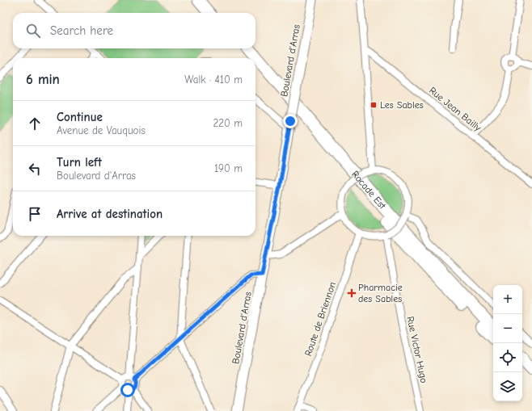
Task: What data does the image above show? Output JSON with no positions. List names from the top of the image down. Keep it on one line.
{"streets":{"highway":["Rocade Est"],"main road":["Boulevard d'Arras"],"street":["Rue Jean Bailly","Route de Briennon","Rue Victor Hugo"]},"crossings":[["Route de Briennon","Rue Victor Hugo"]],"places":{"transit":["Les Sables"],"health":["Pharmacie des Sables"]},"page":{"search":"Search here","heading":["6 min","Walk · 410 m"],"list":[["Continue","Avenue de Vauquois","220 m"],["Turn left","Boulevard d'Arras","190 m"],"Arrive at destination"],"map_buttons":["+","−"]}}
